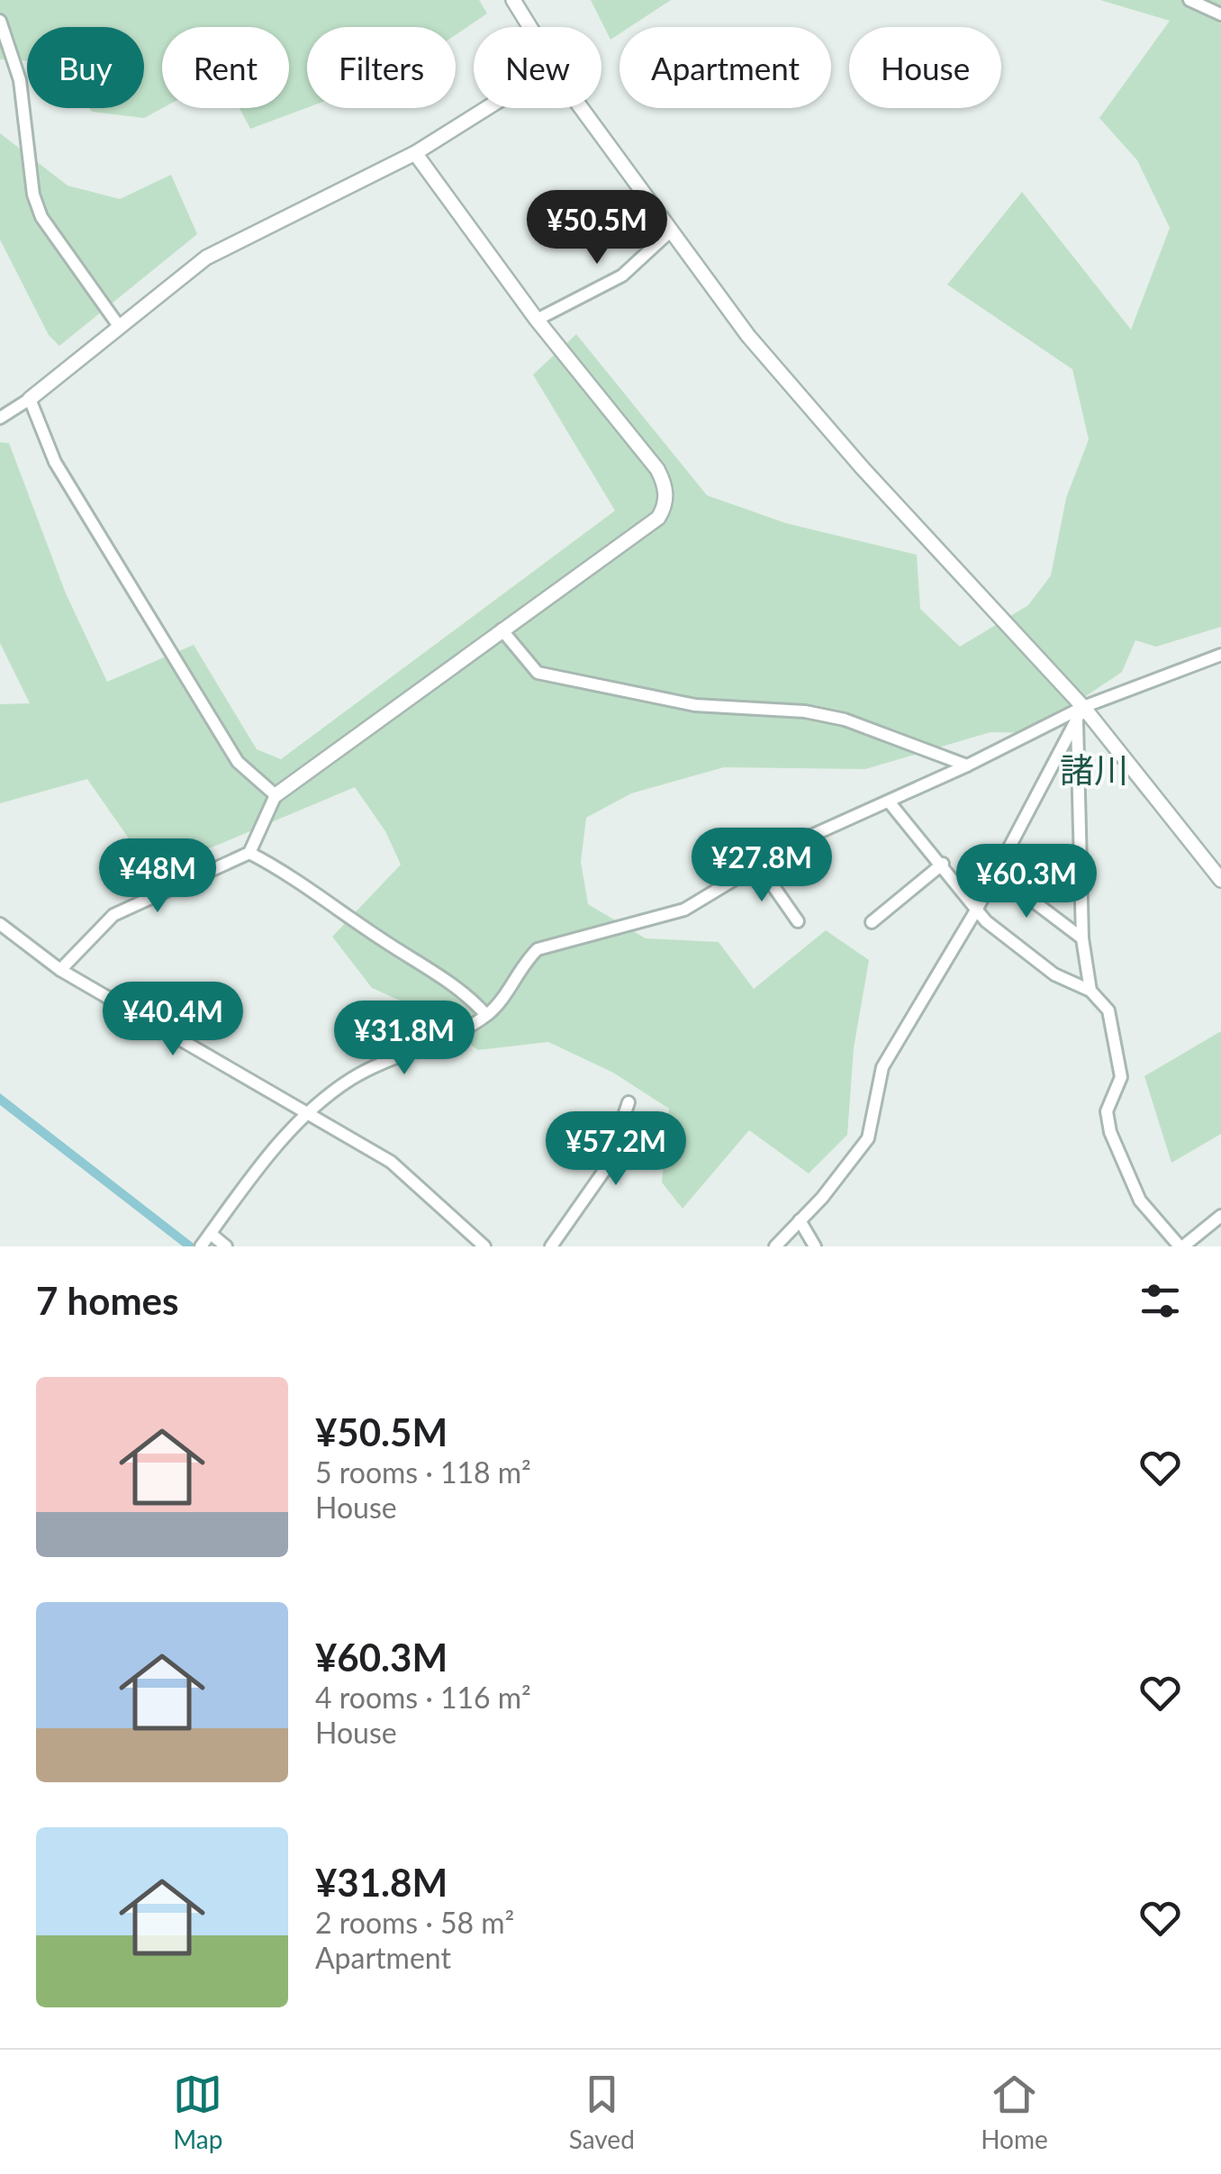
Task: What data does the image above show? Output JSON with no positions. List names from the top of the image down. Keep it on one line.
{"districts":["諸川"],"page":{"chip":["Buy","Rent","Filters","New","Apartment","House"],"price":["¥50.5M","¥27.8M","¥48M","¥60.3M","¥40.4M","¥31.8M","¥57.2M"],"heading":"7 homes","list":[{"name":"¥50.5M","note":"5 rooms · 118 m² · House"},{"name":"¥60.3M","note":"4 rooms · 116 m² · House"},{"name":"¥31.8M","note":"2 rooms · 58 m² · Apartment"}],"tabs":["Map","Saved","Home"]}}
